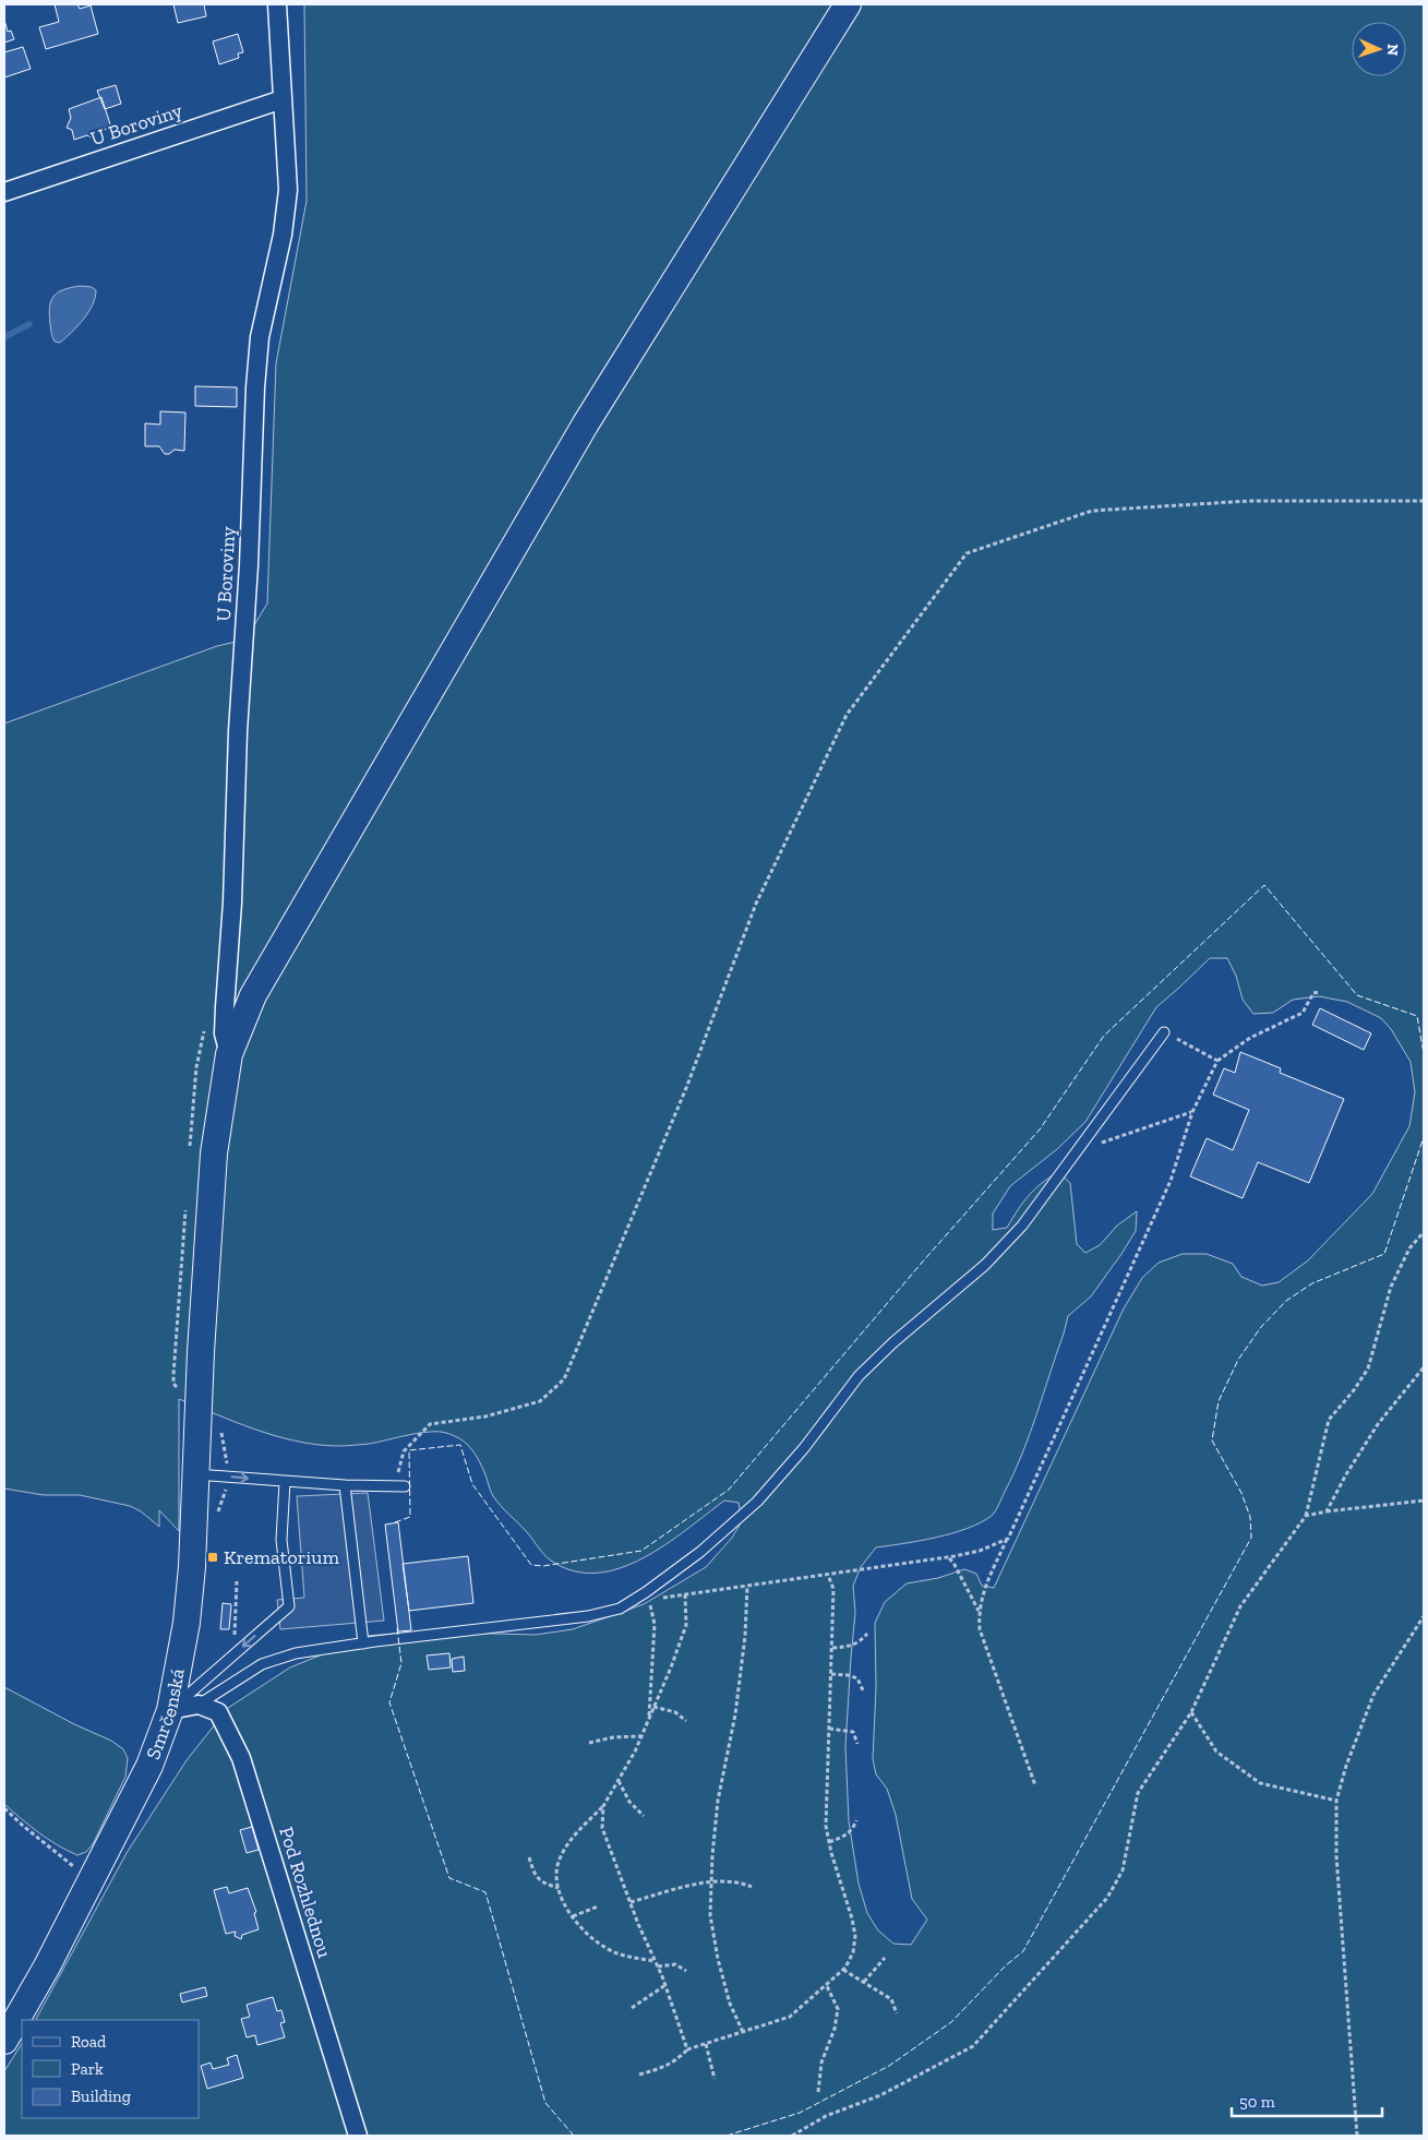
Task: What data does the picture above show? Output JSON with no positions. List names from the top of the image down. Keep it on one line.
{"streets":{"street":["U Boroviny","Smrčenská","Pod Rozhlednou"]},"crossings":[["U Boroviny","Smrčenská"]],"places":{"transit":["Krematorium"]},"legend":["Road","Park","Building"],"scale_bar":"50 m","north":"right"}
